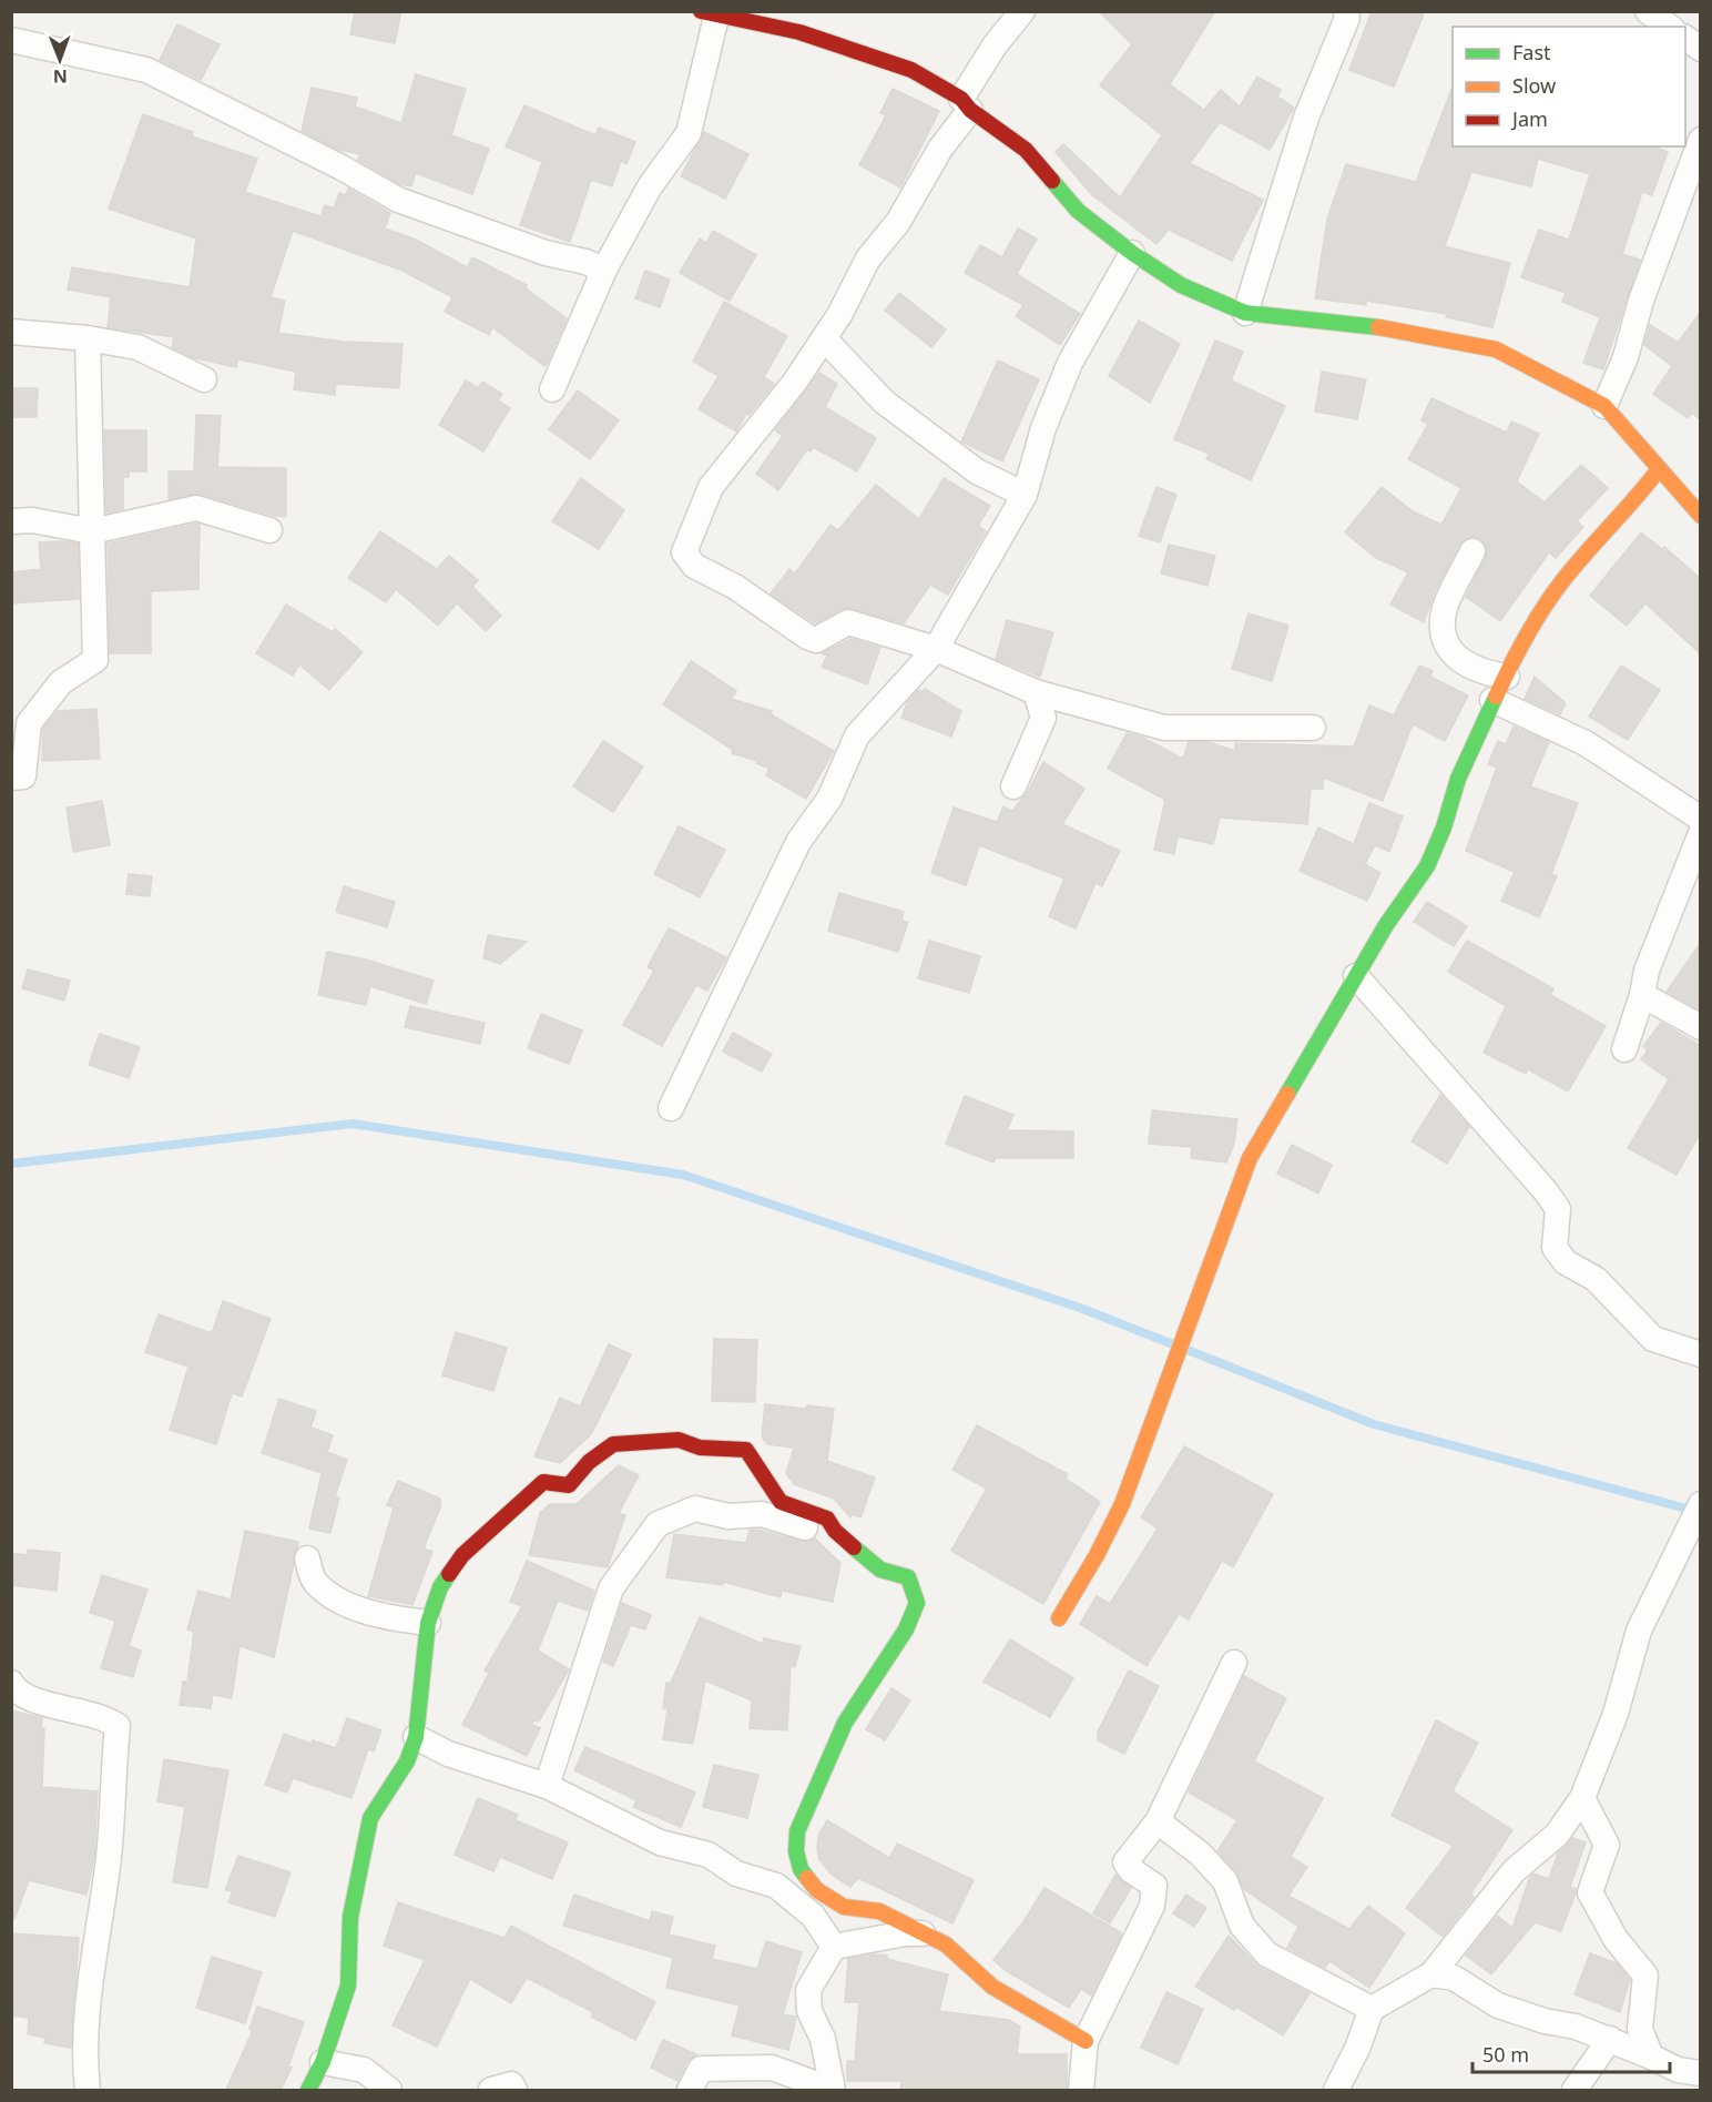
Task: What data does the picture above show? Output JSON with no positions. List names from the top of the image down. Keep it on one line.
{"legend":["Fast","Slow","Jam"],"scale_bar":"50 m","north":"bottom"}
